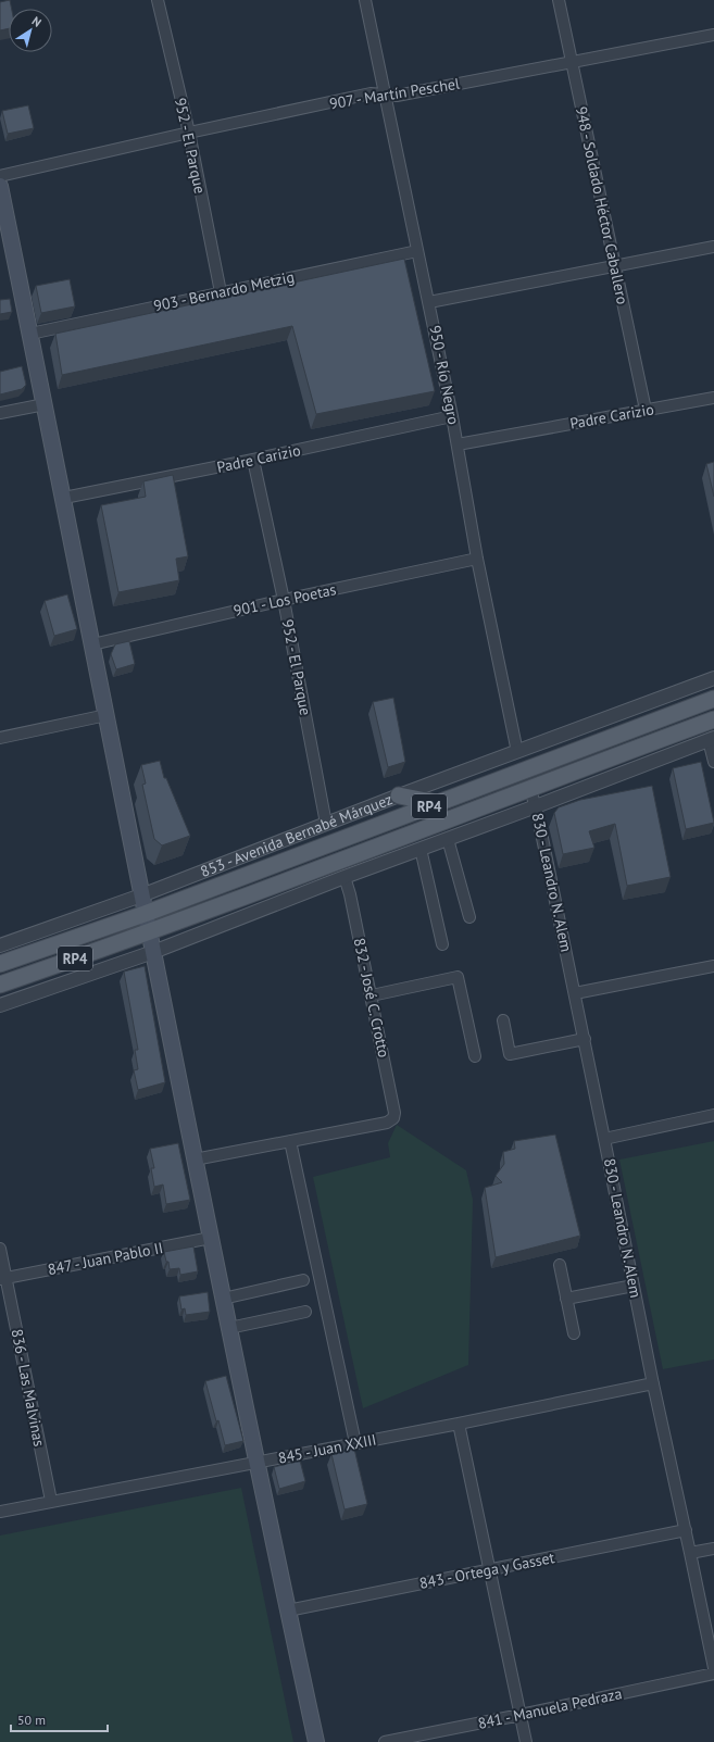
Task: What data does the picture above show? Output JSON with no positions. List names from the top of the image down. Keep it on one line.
{"streets":{"main road":["RP4","853 - Avenida Bernabé Márquez"],"street":["907 - Martín Peschel","952 - El Parque","948 - Soldado Héctor Caballero","903 - Bernardo Metzig","950 - Río Negro","Padre Carizio","901 - Los Poetas","830 - Leandro N. Alem","832 - José C. Crotto","847 - Juan Pablo II","836 - Las Malvinas","845 - Juan XXIII","843 - Ortega y Gasset","841 - Manuela Pedraza"]},"crossings":[["907 - Martín Peschel","952 - El Parque"],["907 - Martín Peschel","948 - Soldado Héctor Caballero"],["907 - Martín Peschel","950 - Río Negro"],["952 - El Parque","903 - Bernardo Metzig"],["952 - El Parque","Padre Carizio"],["952 - El Parque","901 - Los Poetas"],["952 - El Parque","853 - Avenida Bernabé Márquez"],["948 - Soldado Héctor Caballero","Padre Carizio"],["903 - Bernardo Metzig","950 - Río Negro"],["950 - Río Negro","Padre Carizio"],["950 - Río Negro","901 - Los Poetas"],["950 - Río Negro","853 - Avenida Bernabé Márquez"],["RP4","830 - Leandro N. Alem"],["830 - Leandro N. Alem","845 - Juan XXIII"],["830 - Leandro N. Alem","843 - Ortega y Gasset"],["847 - Juan Pablo II","836 - Las Malvinas"],["836 - Las Malvinas","845 - Juan XXIII"]],"scale_bar":"50 m","north":"top right"}
